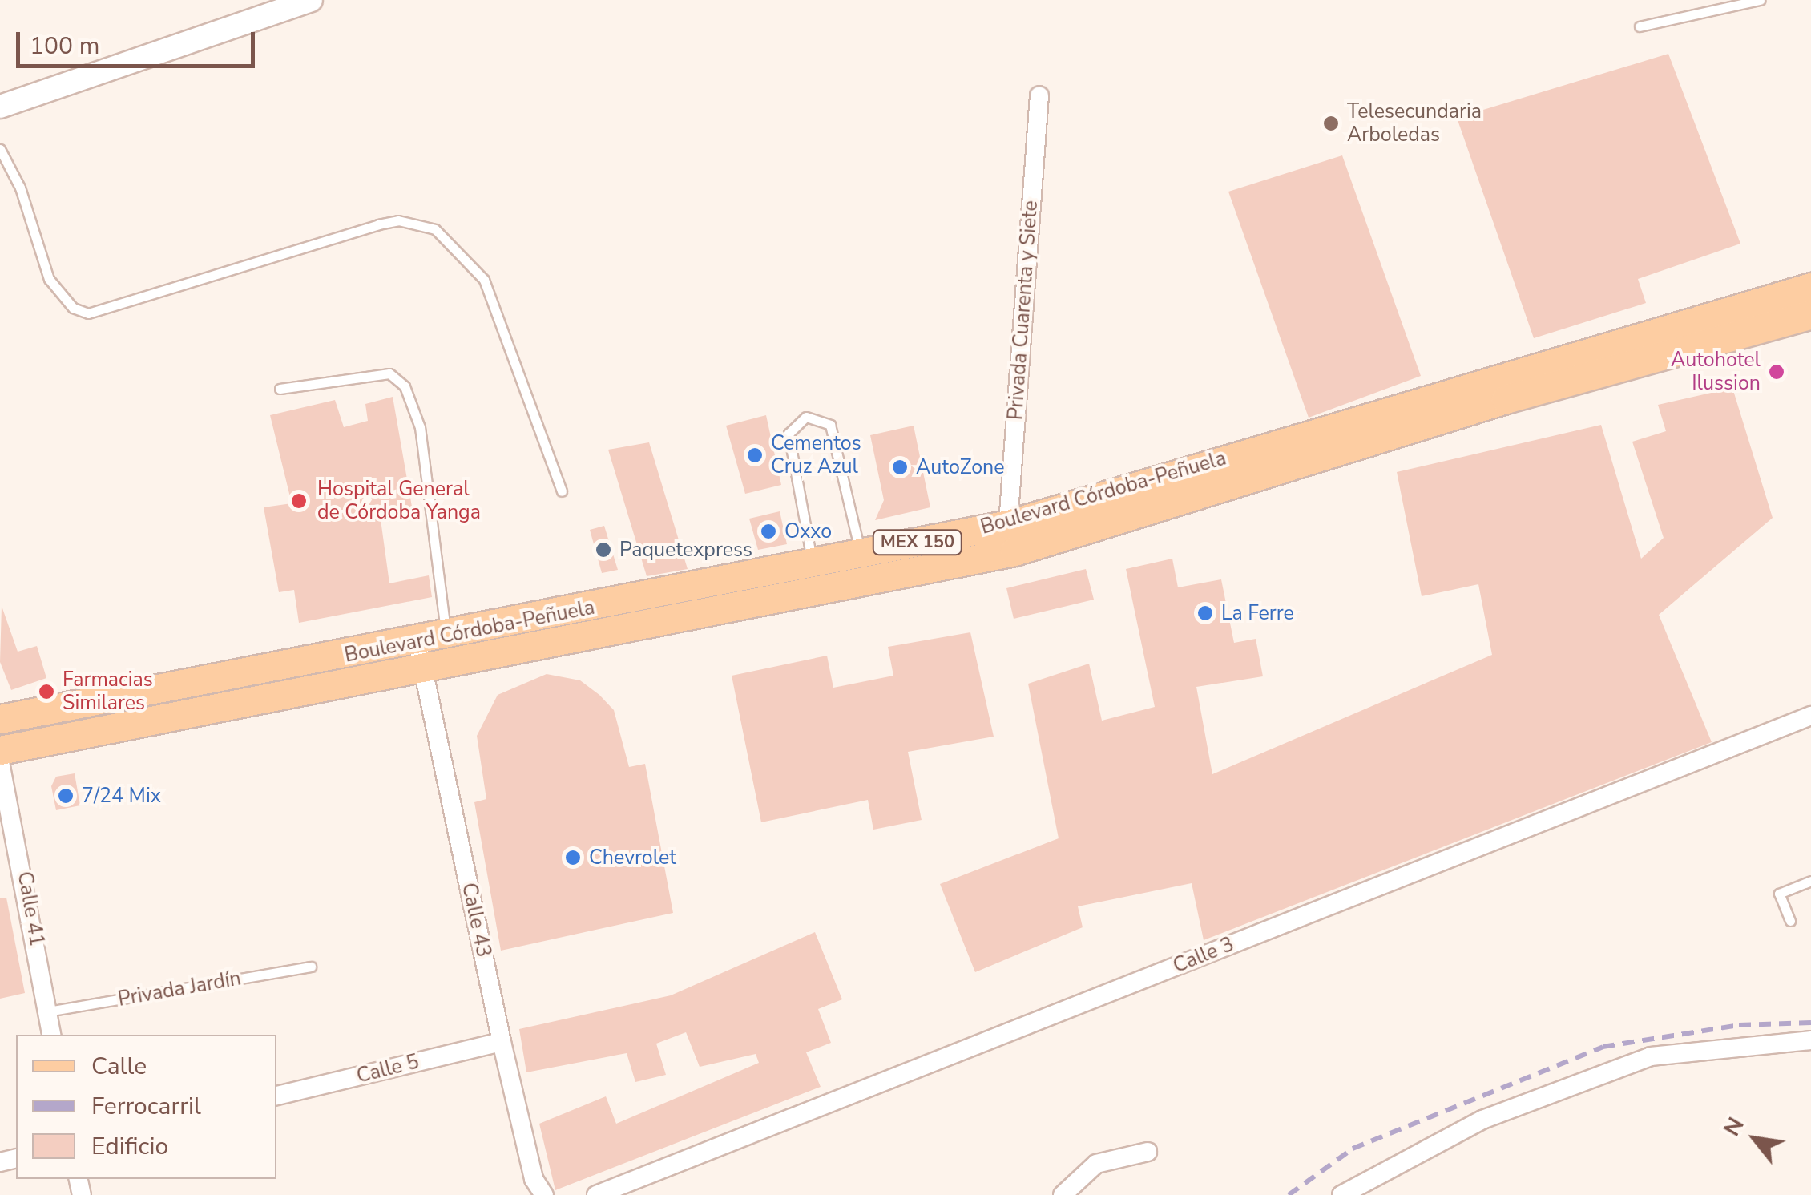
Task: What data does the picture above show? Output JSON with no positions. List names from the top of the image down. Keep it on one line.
{"streets":{"main road":["Boulevard Córdoba-Peñuela","MEX 150"],"street":["Privada Cuarenta y Siete","Calle 41","Calle 43","Calle 3","Calle 5"],"lane":["Privada Jardín"]},"crossings":[["Privada Cuarenta y Siete","Boulevard Córdoba-Peñuela"],["Boulevard Córdoba-Peñuela","Calle 41"],["Boulevard Córdoba-Peñuela","Calle 43"],["Calle 41","Privada Jardín"],["Calle 43","Calle 5"]],"places":["Telesecundaria Arboledas","Autohotel Ilussion","Cementos Cruz Azul","AutoZone","Hospital General de Córdoba Yanga","Oxxo","Paquetexpress","La Ferre","Farmacias Similares","7/24 Mix","Chevrolet"],"legend":["Calle","Ferrocarril","Edificio"],"scale_bar":"100 m","north":"top left"}
